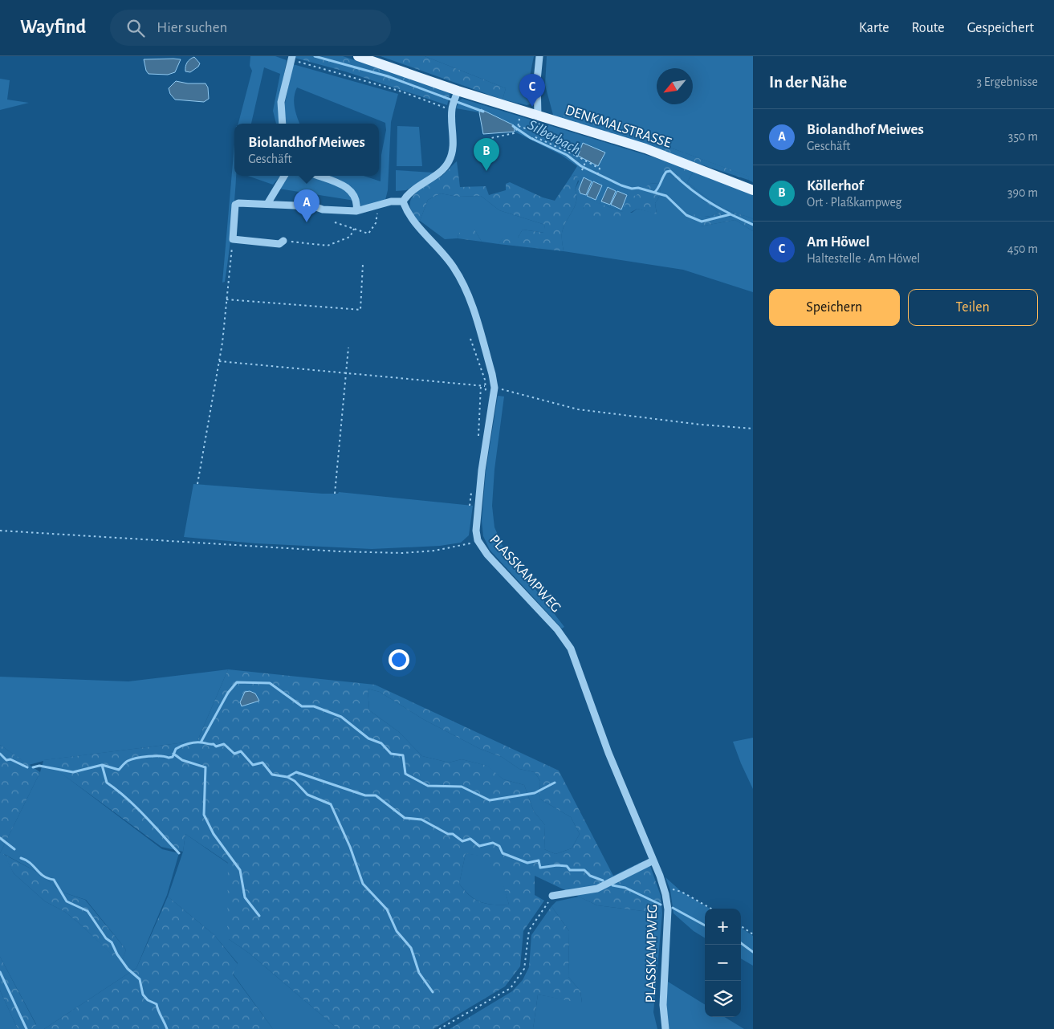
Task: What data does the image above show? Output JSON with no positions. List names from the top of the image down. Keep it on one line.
{"streets":{"main road":["DENKMALSTRASSE"],"street":["PLASSKAMPWEG"]},"water":["Silberbach"],"north":"bottom left","page":{"header":"Wayfind","search":"Hier suchen","nav":["Karte","Route","Gespeichert"],"heading":["In der Nähe","3 Ergebnisse"],"pins":["C","B","A"],"list":[{"mark":"A","name":"Biolandhof Meiwes","note":"Geschäft","value":"350 m"},{"mark":"B","name":"Köllerhof","note":"Ort · Plaßkampweg","value":"390 m"},{"mark":"C","name":"Am Höwel","note":"Haltestelle · Am Höwel","value":"450 m"}],"popup":["Biolandhof Meiwes","Geschäft"],"buttons":["Speichern","Teilen"],"map_buttons":["+","−"]}}
